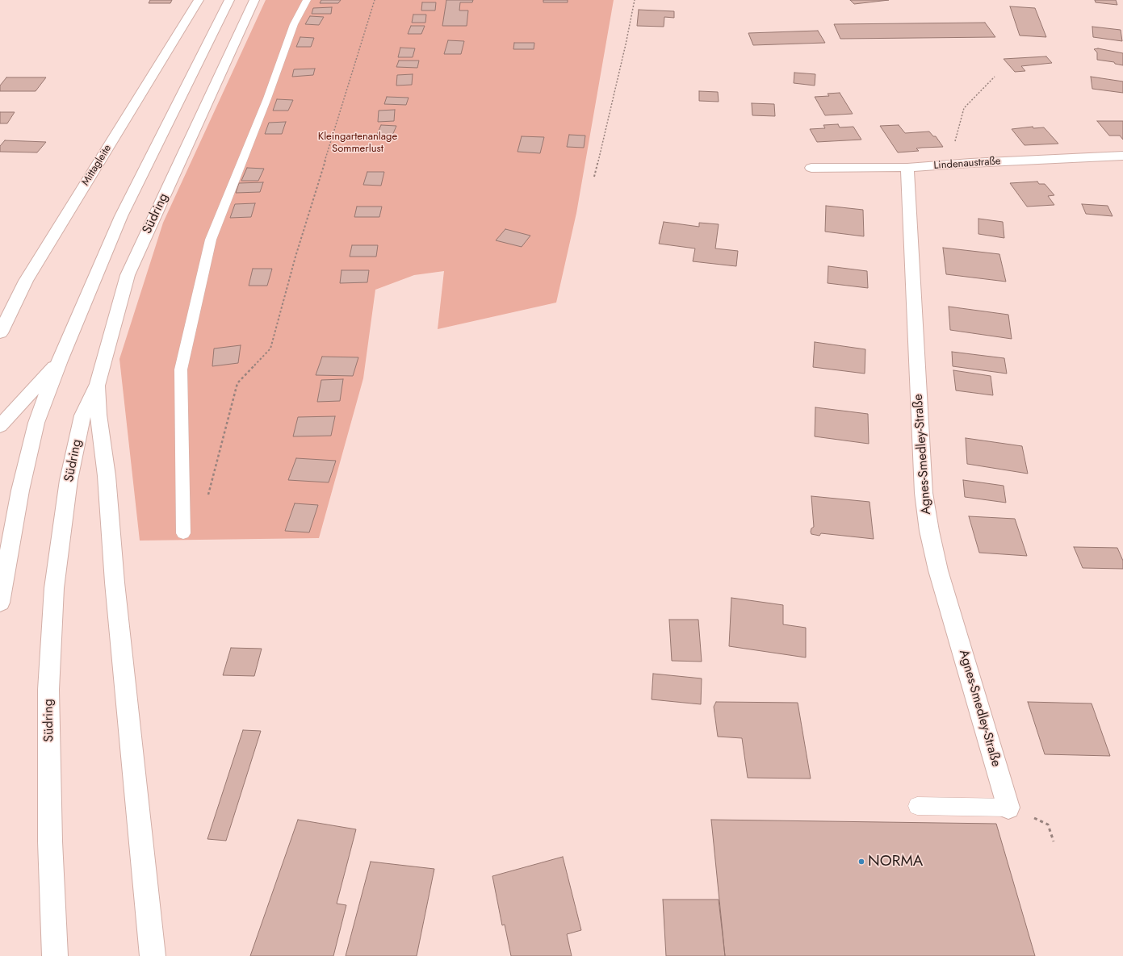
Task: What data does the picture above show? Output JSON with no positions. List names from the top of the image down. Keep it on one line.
{"streets":{"main road":["Lindenaustraße","Mittagleite","Südring","Agnes-Smedley-Straße"]},"crossings":[["Lindenaustraße","Agnes-Smedley-Straße"]],"parks":["Kleingartenanlage Sommerlust"],"places":["NORMA"]}
